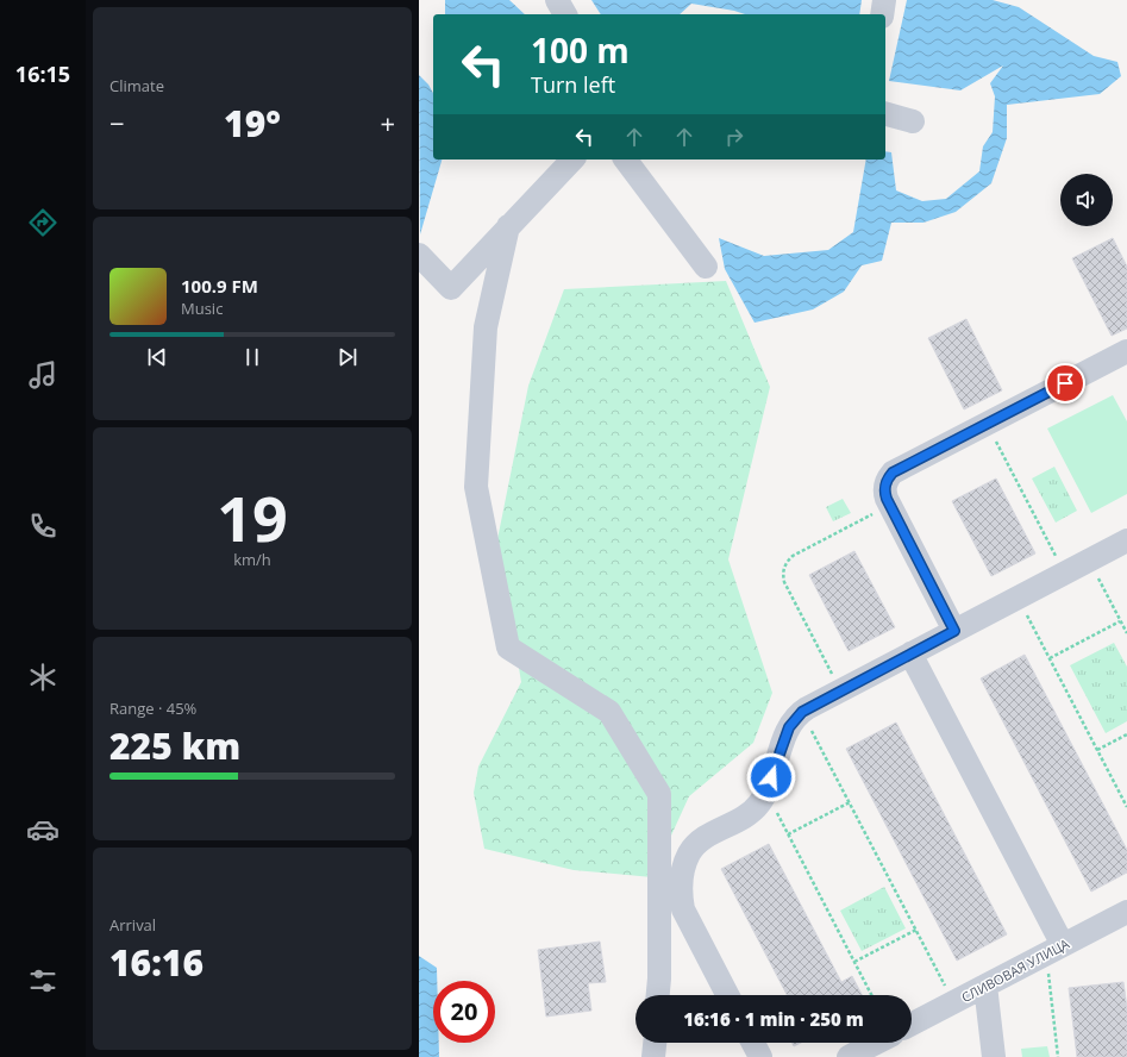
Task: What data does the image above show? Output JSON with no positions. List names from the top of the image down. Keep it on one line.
{"streets":{"street":["СЛИВОВАЯ УЛИЦА"]},"page":{"tabs":"16:15","tile":["Climate",["19","km/h"],["Range · 45%","225 km"],["Arrival","16:16"]],"turn":["100 m","Turn left"],"heat":["−","19°","+"],"song":["100.9 FM","Music"],"limit":"20","trip":"16:16 · 1 min · 250 m"}}
